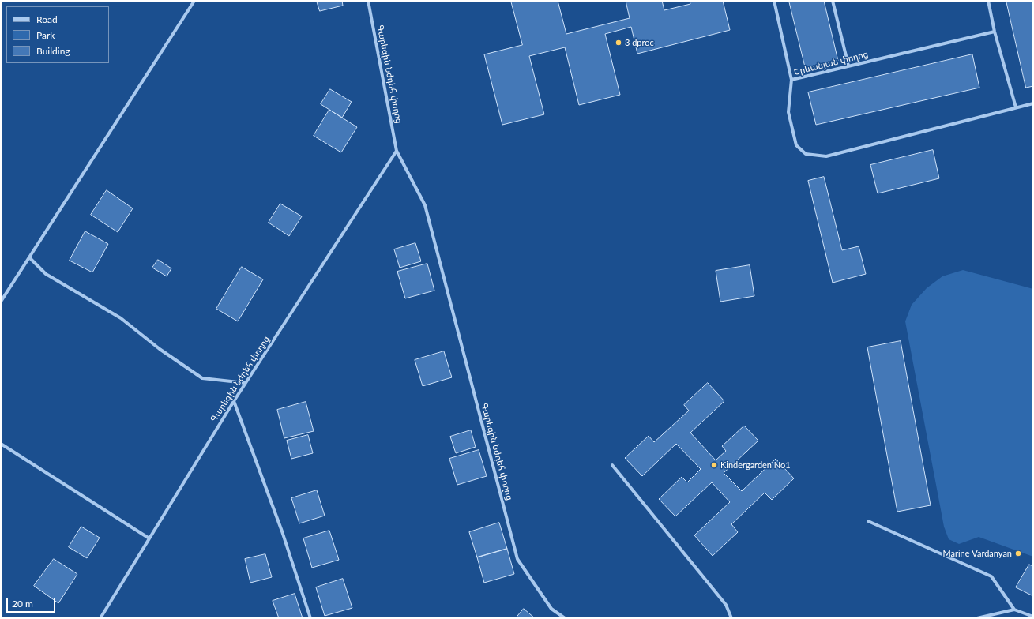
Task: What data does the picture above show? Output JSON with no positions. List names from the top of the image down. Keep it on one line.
{"streets":{"street":["Երևանյան փողոց","Գարեգին Նժդեհ փողոց"]},"places":["3 dproc","Kindergarden No1","Marine Vardanyan"],"legend":["Road","Park","Building"],"scale_bar":"20 m"}
